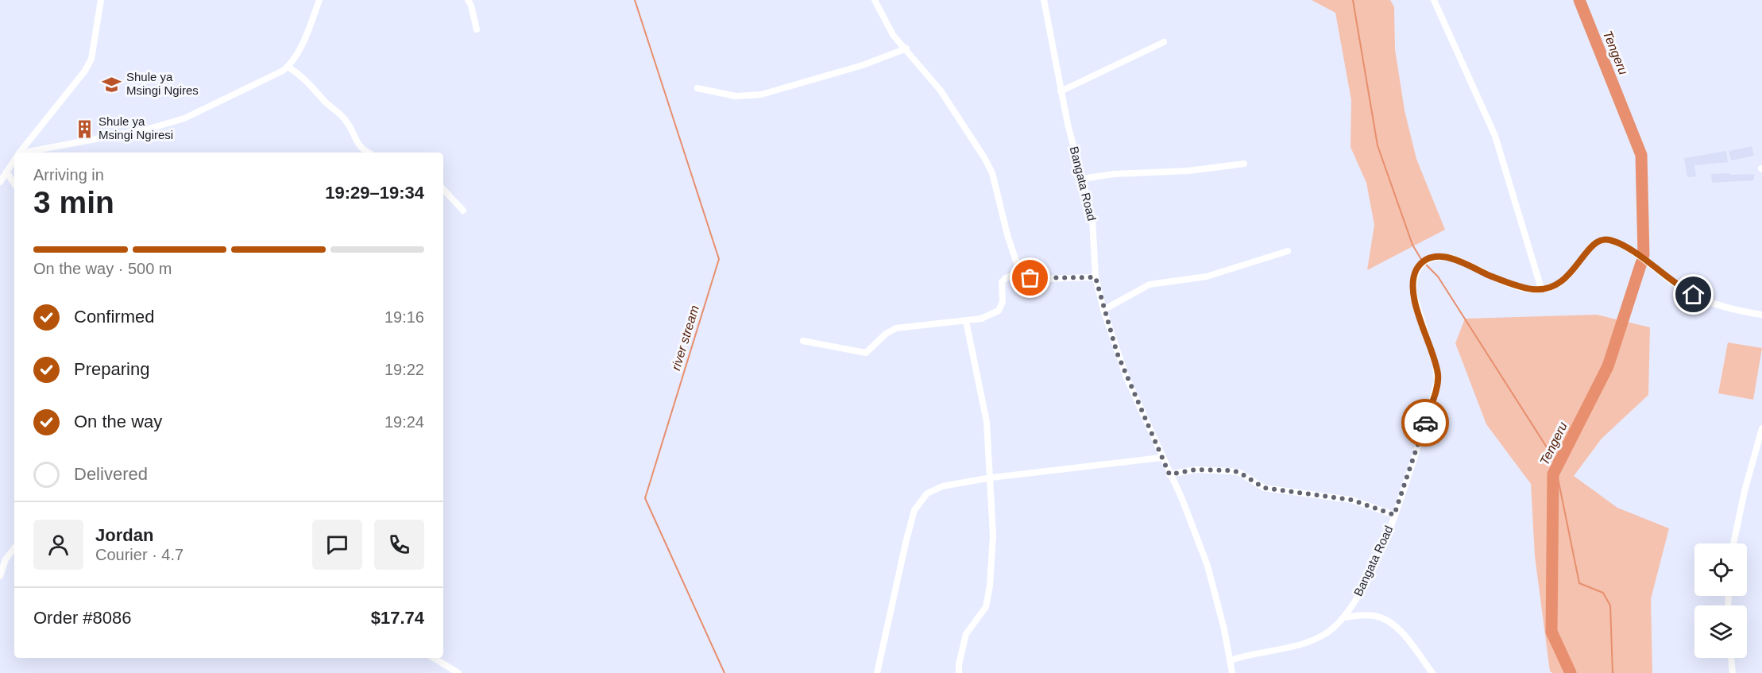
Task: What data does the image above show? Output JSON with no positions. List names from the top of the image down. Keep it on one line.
{"streets":{"street":["Bangata Road"]},"water":["Tengeru","river stream"],"places":{"school or university":["Shule ya Msingi Ngires"],"building":["Shule ya Msingi Ngiresi"]},"page":{"heading":["3 min","Arriving in","19:29–19:34"],"panel":["Jordan","Courier · 4.7","Order #8086","$17.74"],"bar":"On the way · 500 m","list":[["Confirmed","19:16"],["Preparing","19:22"],["On the way","19:24"],"Delivered"]}}
